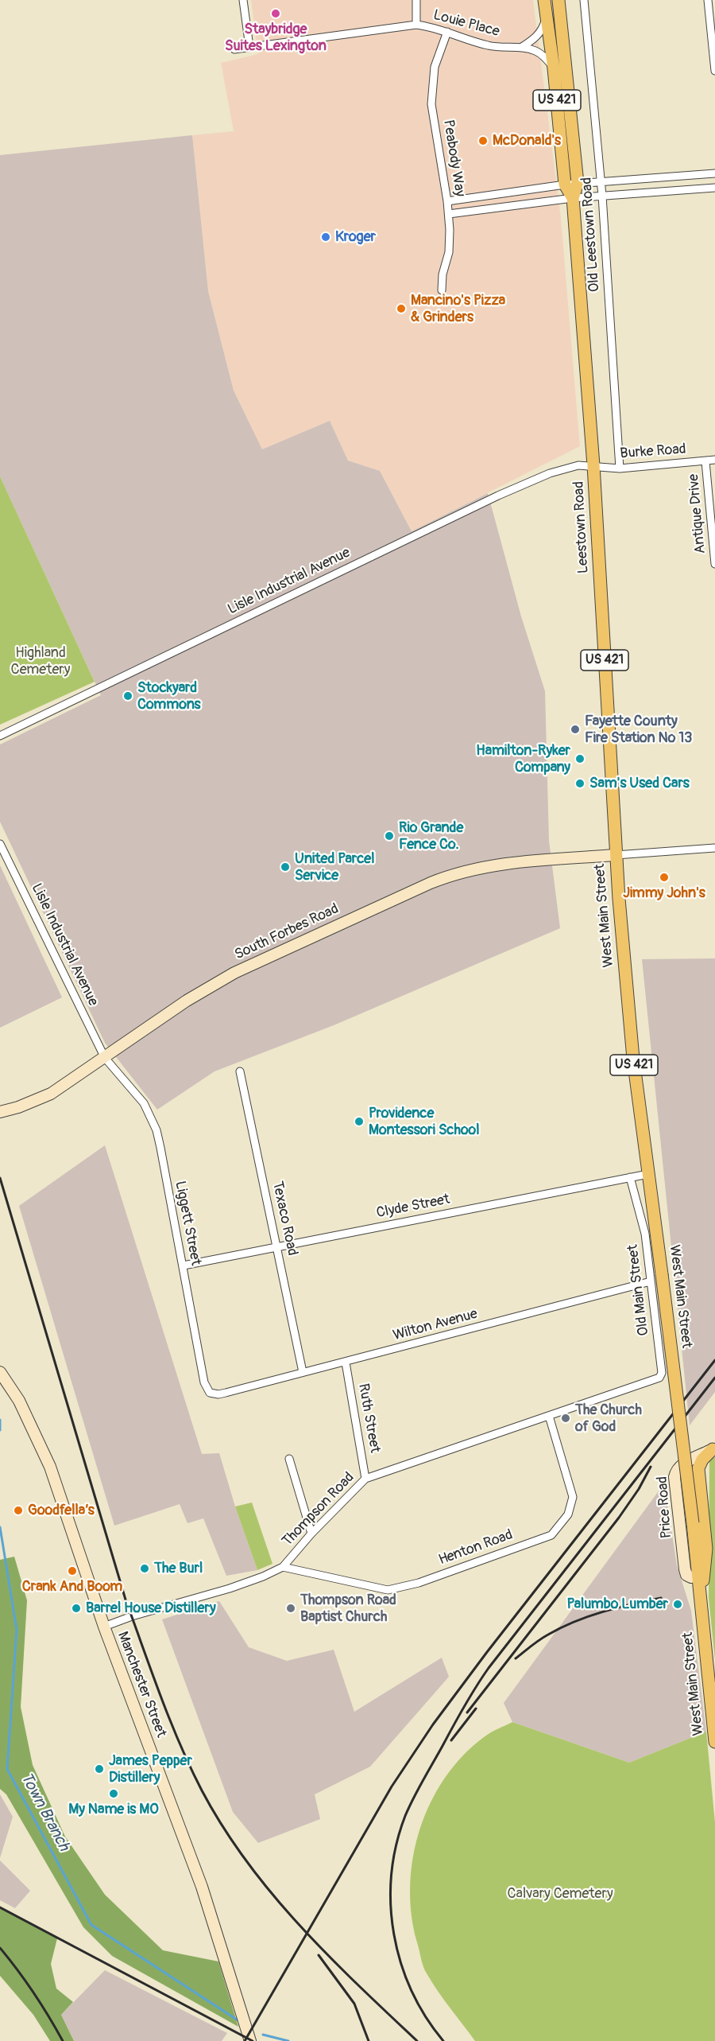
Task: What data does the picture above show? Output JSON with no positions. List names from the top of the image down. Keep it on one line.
{"streets":{"main road":["US 421","Leestown Road","West Main Street","South Forbes Road","Price Road","Manchester Street"],"street":["Louie Place","Peabody Way","Old Leestown Road","Burke Road","Antique Drive","Lisle Industrial Avenue","Clyde Street","Texaco Road","Liggett Street","Old Main Street","Wilton Avenue","Ruth Street","Thompson Road","Henton Road"]},"crossings":[["Louie Place","Peabody Way"],["Louie Place","Leestown Road"],["Old Leestown Road","Burke Road"],["Burke Road","Antique Drive"],["Burke Road","Leestown Road"],["Burke Road","Lisle Industrial Avenue"],["Leestown Road","Lisle Industrial Avenue"],["Leestown Road","West Main Street"],["Leestown Road","South Forbes Road"],["Lisle Industrial Avenue","South Forbes Road"],["Lisle Industrial Avenue","Liggett Street"],["West Main Street","South Forbes Road"],["West Main Street","Clyde Street"],["West Main Street","Price Road"],["South Forbes Road","Liggett Street"],["Clyde Street","Texaco Road"],["Clyde Street","Liggett Street"],["Clyde Street","Old Main Street"],["Texaco Road","Wilton Avenue"],["Liggett Street","Wilton Avenue"],["Old Main Street","Wilton Avenue"],["Old Main Street","Thompson Road"],["Wilton Avenue","Ruth Street"],["Ruth Street","Thompson Road"],["Thompson Road","Henton Road"],["Thompson Road","Manchester Street"]],"water":["Town Branch"],"parks":["Highland Cemetery","Calvary Cemetery"],"places":["Staybridge Suites Lexington","McDonald's","Kroger","Mancino's Pizza & Grinders","Stockyard Commons","Fayette County Fire Station No 13","Hamilton-Ryker Company","Sam's Used Cars","Rio Grande Fence Co.","United Parcel Service","Jimmy John's","Providence Montessori School","The Church of God","Goodfella’s","The Burl","Crank And Boom","Palumbo Lumber","Barrel House Distillery","Thompson Road Baptist Church","James Pepper Distillery","My Name is MO"]}
